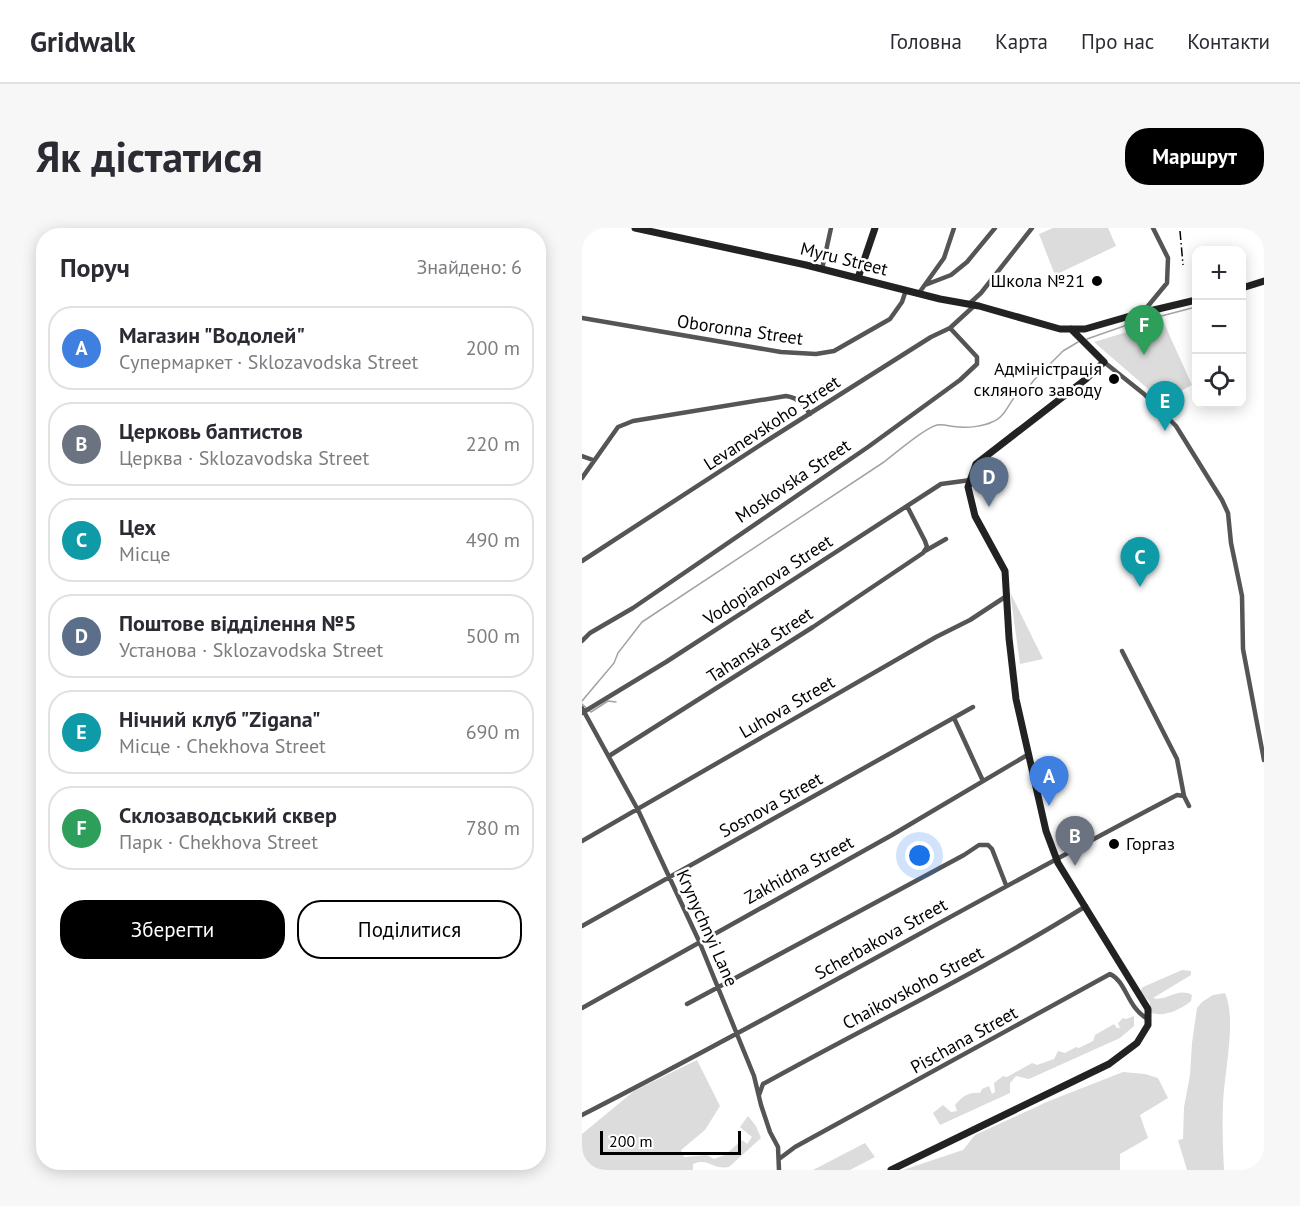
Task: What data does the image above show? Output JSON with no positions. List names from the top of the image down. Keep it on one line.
{"streets":{"street":["Myru Street","Oboronna Street","Levanevskoho Street","Moskovska Street","Vodopianova Street","Tahanska Street","Luhova Street","Sosnova Street","Zakhidna Street","Krynychnyi Lane","Scherbakova Street","Chaikovskoho Street","Pischana Street"]},"crossings":[["Myru Street","Oboronna Street"],["Myru Street","Levanevskoho Street"],["Levanevskoho Street","Moskovska Street"],["Vodopianova Street","Krynychnyi Lane"],["Tahanska Street","Krynychnyi Lane"],["Luhova Street","Krynychnyi Lane"],["Sosnova Street","Krynychnyi Lane"],["Zakhidna Street","Krynychnyi Lane"],["Krynychnyi Lane","Scherbakova Street"],["Krynychnyi Lane","Pischana Street"]],"places":["Школа №21","Адміністрація скляного заводу","Горгаз"],"scale_bar":"200 m","page":{"header":"Gridwalk","nav":["Головна","Карта","Про нас","Контакти"],"buttons":["Маршрут",["Зберегти","Поділитися"]],"title":"Як дістатися","heading":["Поруч","Знайдено: 6"],"map_buttons":["+","−"],"pins":["F","E","D","C","A","B"],"list":[{"mark":"A","name":"Магазин \"Водолей\"","note":"Супермаркет · Sklozavodska Street","value":"200 m"},{"mark":"B","name":"Церковь баптистов","note":"Церква · Sklozavodska Street","value":"220 m"},{"mark":"C","name":"Цех","note":"Місце","value":"490 m"},{"mark":"D","name":"Поштове відділення №5","note":"Установа · Sklozavodska Street","value":"500 m"},{"mark":"E","name":"Нічний клуб \"Zigana\"","note":"Місце · Chekhova Street","value":"690 m"},{"mark":"F","name":"Склозаводський сквер","note":"Парк · Chekhova Street","value":"780 m"}],"scale":"200 m"}}
